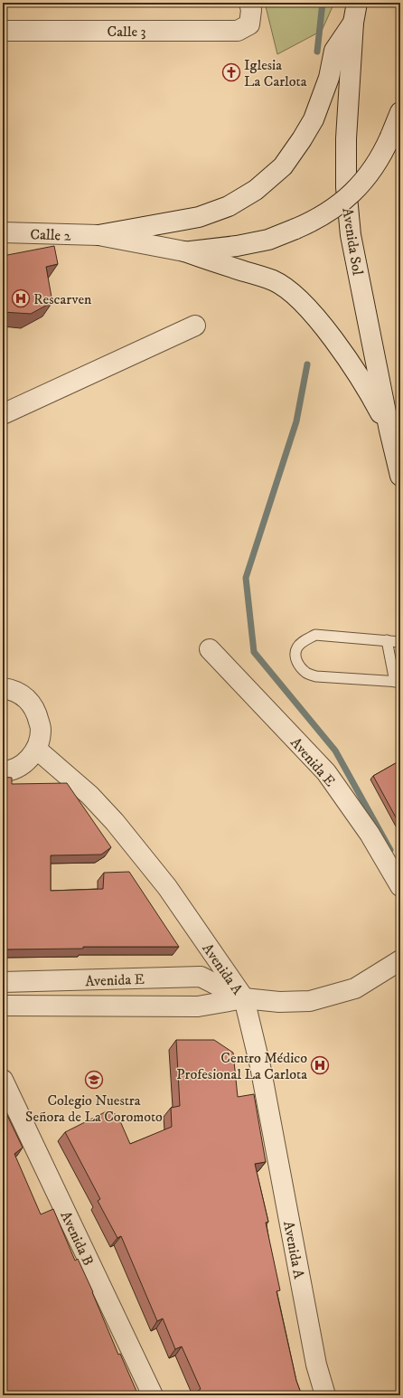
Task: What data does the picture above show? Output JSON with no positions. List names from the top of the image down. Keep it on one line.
{"streets":{"street":["Calle 3","Calle 2","Avenida Sol","Avenida E","Avenida A","Avenida B"]},"crossings":[["Avenida E","Avenida A"]],"places":{"church":["Iglesia La Carlota"],"hospital":["Rescarven","Centro Médico Profesional La Carlota"],"school or university":["Colegio Nuestra Señora de La Coromoto"]}}
